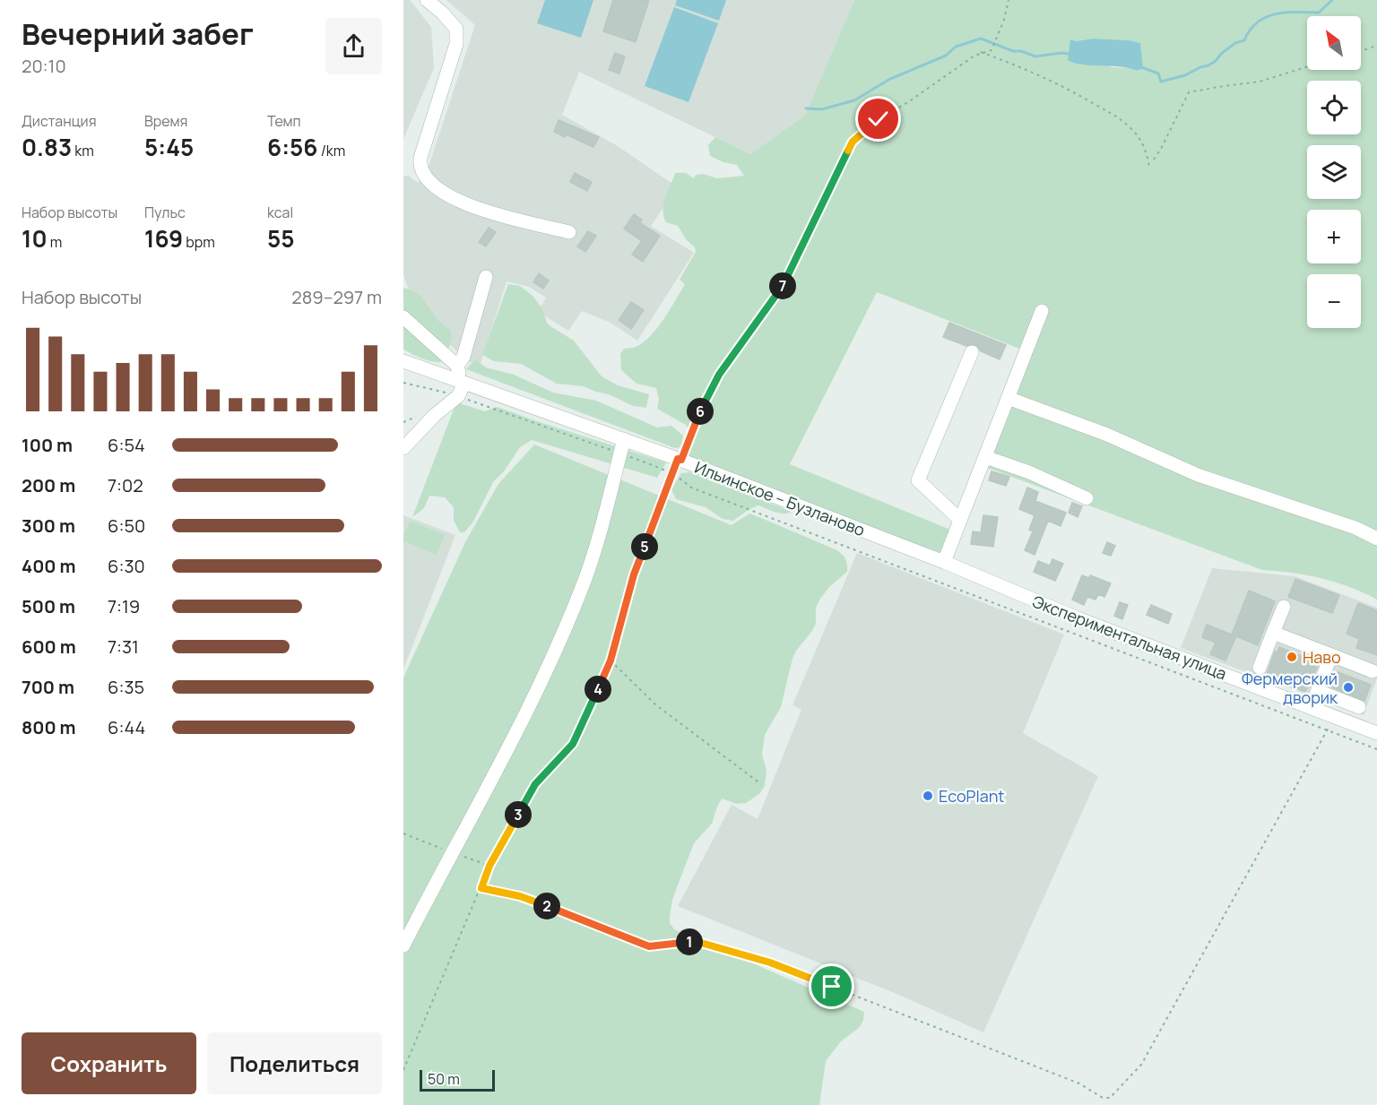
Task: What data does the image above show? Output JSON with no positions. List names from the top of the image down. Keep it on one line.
{"streets":{"street":["Ильинское – Бузланово","Экспериментальная улица"]},"crossings":[["Ильинское – Бузланово","Экспериментальная улица"]],"places":["Наво","Фермерский дворик","EcoPlant"],"scale_bar":"50 m","north":"top left","page":{"heading":["Вечерний забег","20:10"],"map_buttons":["+","−"],"stats":[["Дистанция","0.83 km"],["Время","5:45"],["Темп","6:56 /km"],["Набор высоты","10 m"],["Пульс","169 bpm"],["kcal","55"]],"pins":["7","6","5","4","3","2","1"],"chart":["Набор высоты","289–297 m"],"list":[{"name":"100 m","note":"6:54"},{"name":"200 m","note":"7:02"},{"name":"300 m","note":"6:50"},{"name":"400 m","note":"6:30"},{"name":"500 m","note":"7:19"},{"name":"600 m","note":"7:31"},{"name":"700 m","note":"6:35"},{"name":"800 m","note":"6:44"}],"buttons":["Сохранить","Поделиться"],"scale":"50 m"}}
